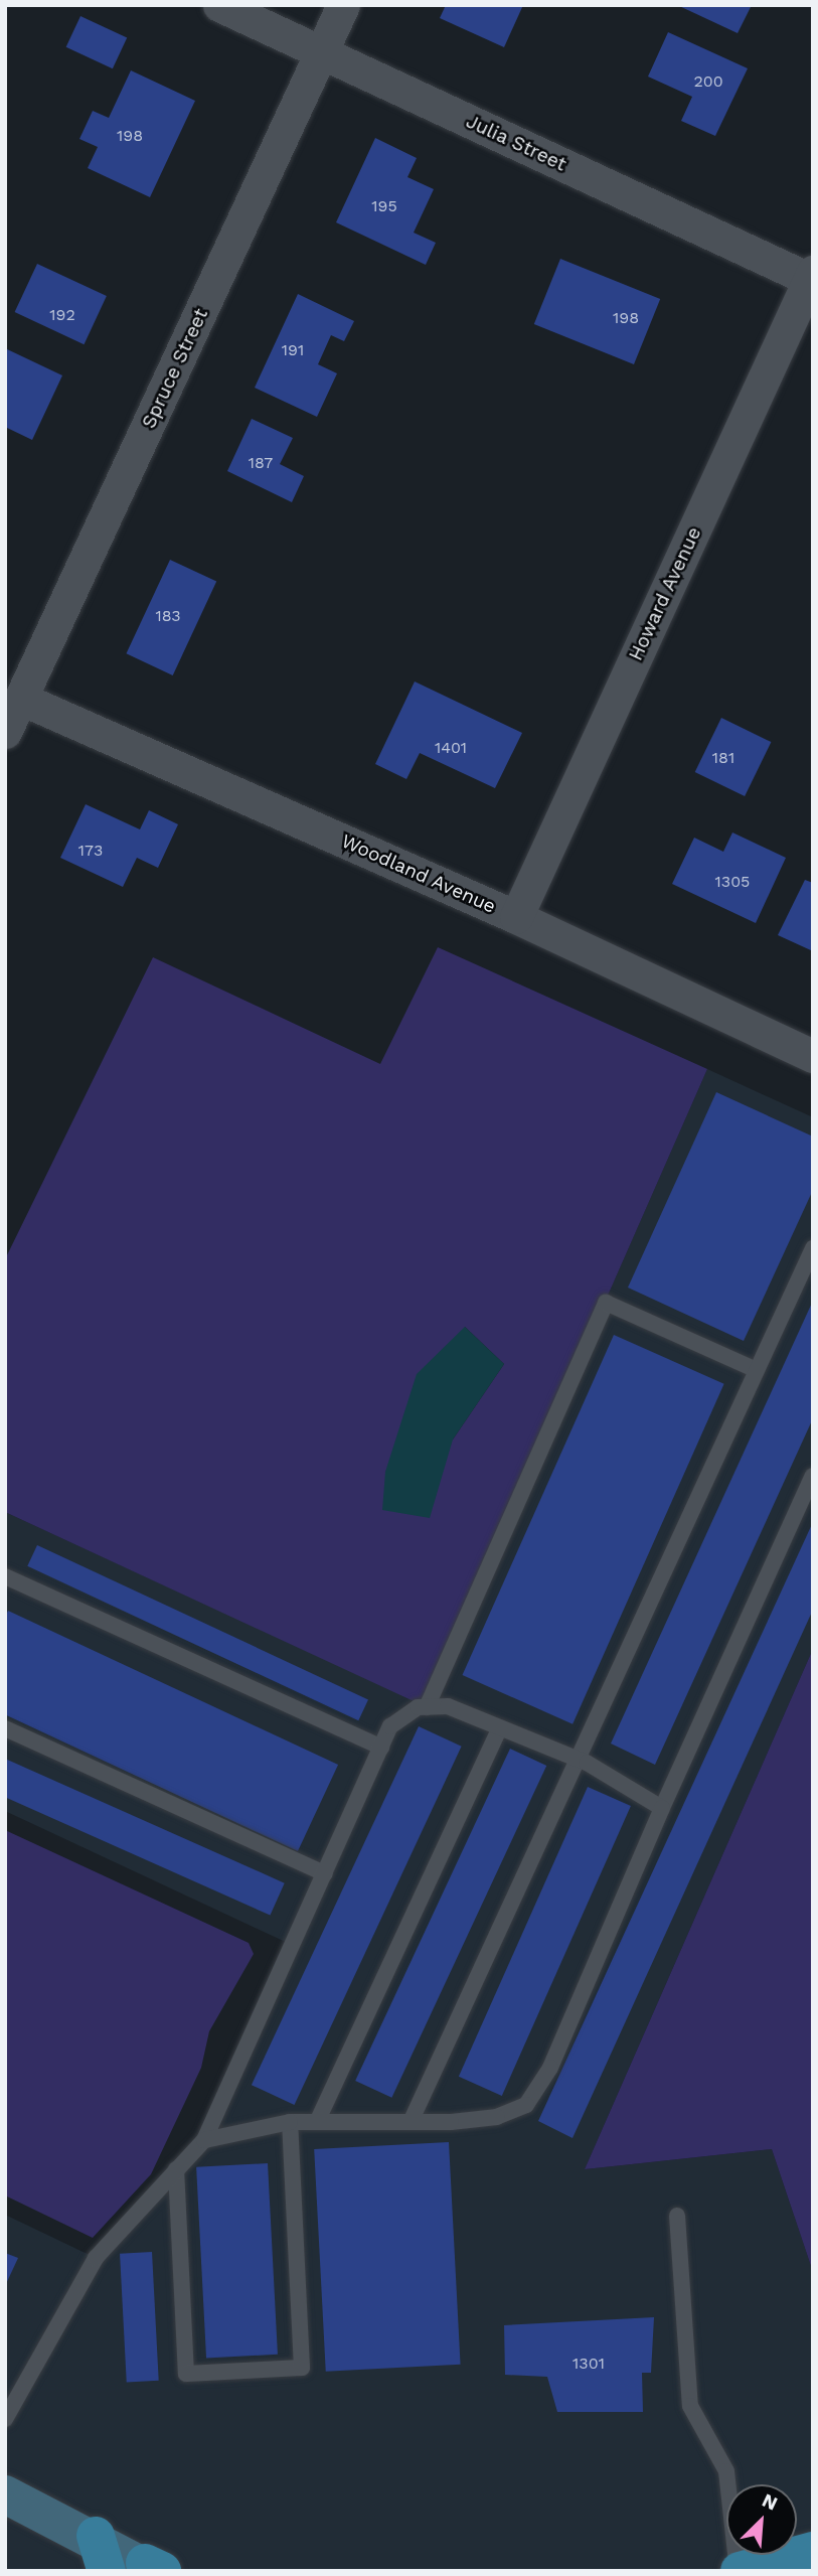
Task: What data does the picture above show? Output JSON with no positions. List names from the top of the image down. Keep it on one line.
{"streets":{"street":["Julia Street","Spruce Street","Howard Avenue","Woodland Avenue"]},"crossings":[["Julia Street","Spruce Street"],["Julia Street","Howard Avenue"],["Spruce Street","Woodland Avenue"],["Howard Avenue","Woodland Avenue"]],"house_numbers":["200","198","195","192","198","191","187","183","1401","181","173","1305","1301"],"north":"top right"}
